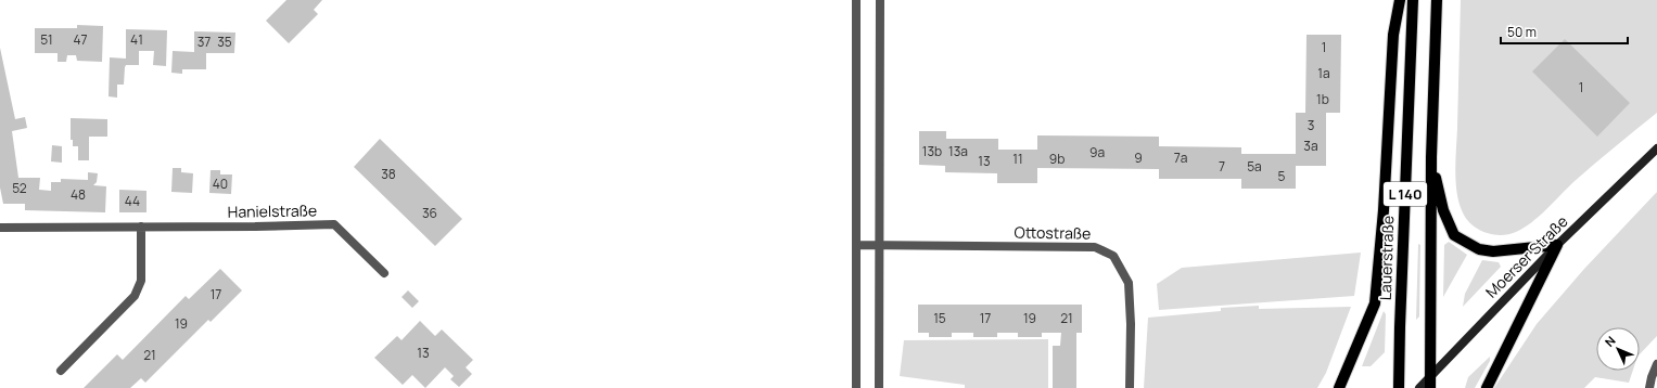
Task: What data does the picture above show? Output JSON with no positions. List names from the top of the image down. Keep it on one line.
{"streets":{"main road":["L 140","Moerser Straße","Lauerstraße"],"street":["Hanielstraße","Ottostraße"]},"crossings":[["L 140","Moerser Straße"]],"house_numbers":["51","47","41","37","35","1","1a","1","1b","3","3a","13b","13a","9a","9","7a","11","9b","13","7","5a","38","5","40","52","48","44","36","17","15","17","19","21","19","13","21"],"scale_bar":"50 m","north":"top left"}
